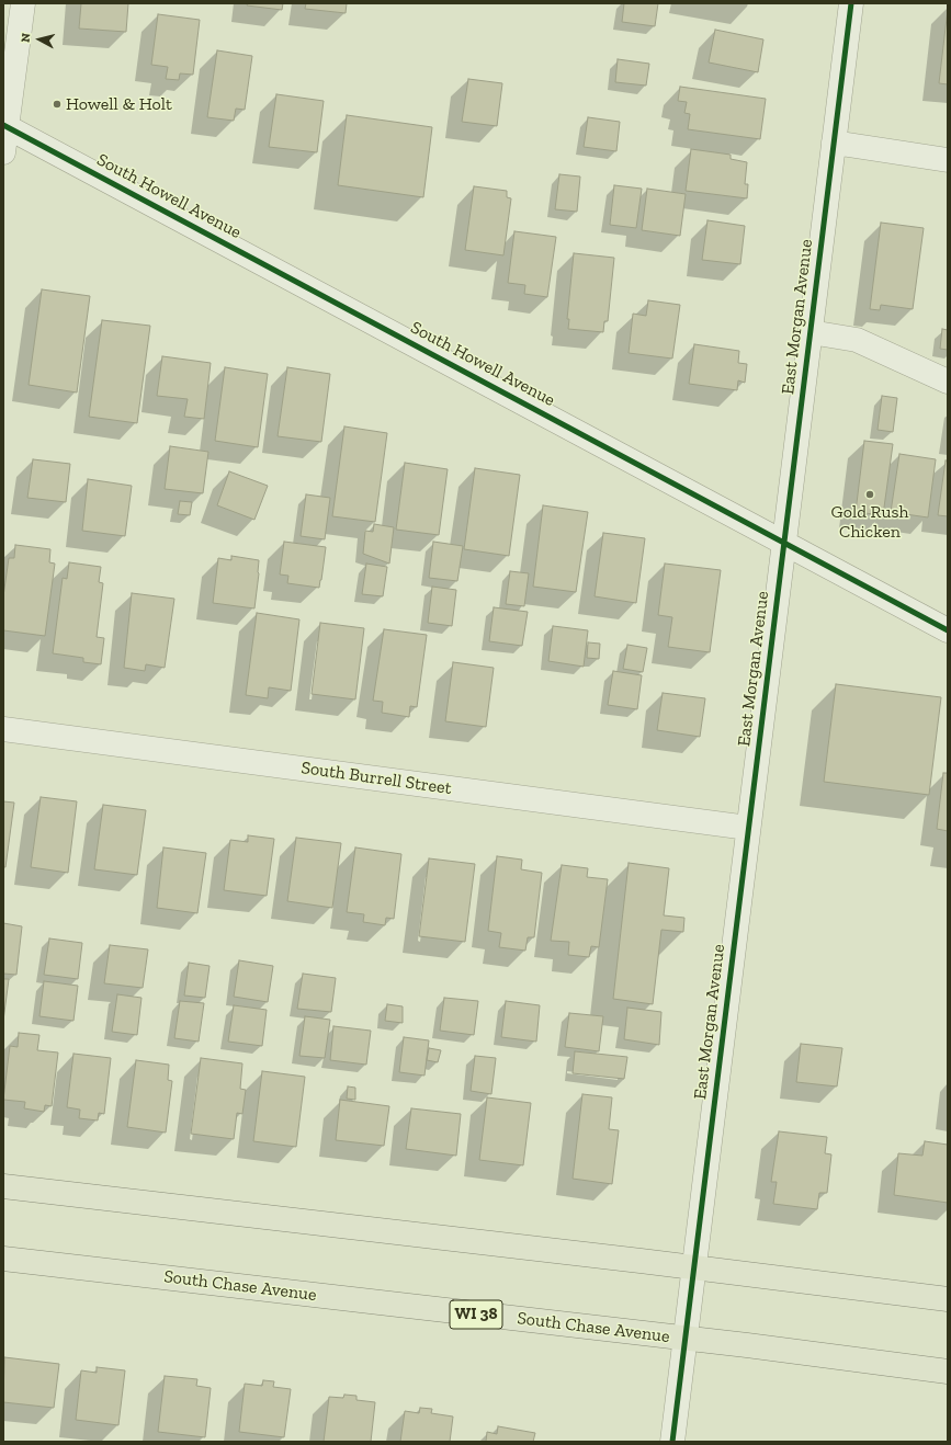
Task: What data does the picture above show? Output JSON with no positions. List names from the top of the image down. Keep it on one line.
{"streets":{"main road":["South Chase Avenue","WI 38"],"street":["South Howell Avenue","East Morgan Avenue","South Burrell Street"]},"crossings":[["South Howell Avenue","East Morgan Avenue"],["East Morgan Avenue","South Burrell Street"],["East Morgan Avenue","South Chase Avenue"]],"places":["Howell & Holt","Gold Rush Chicken"],"north":"left"}
